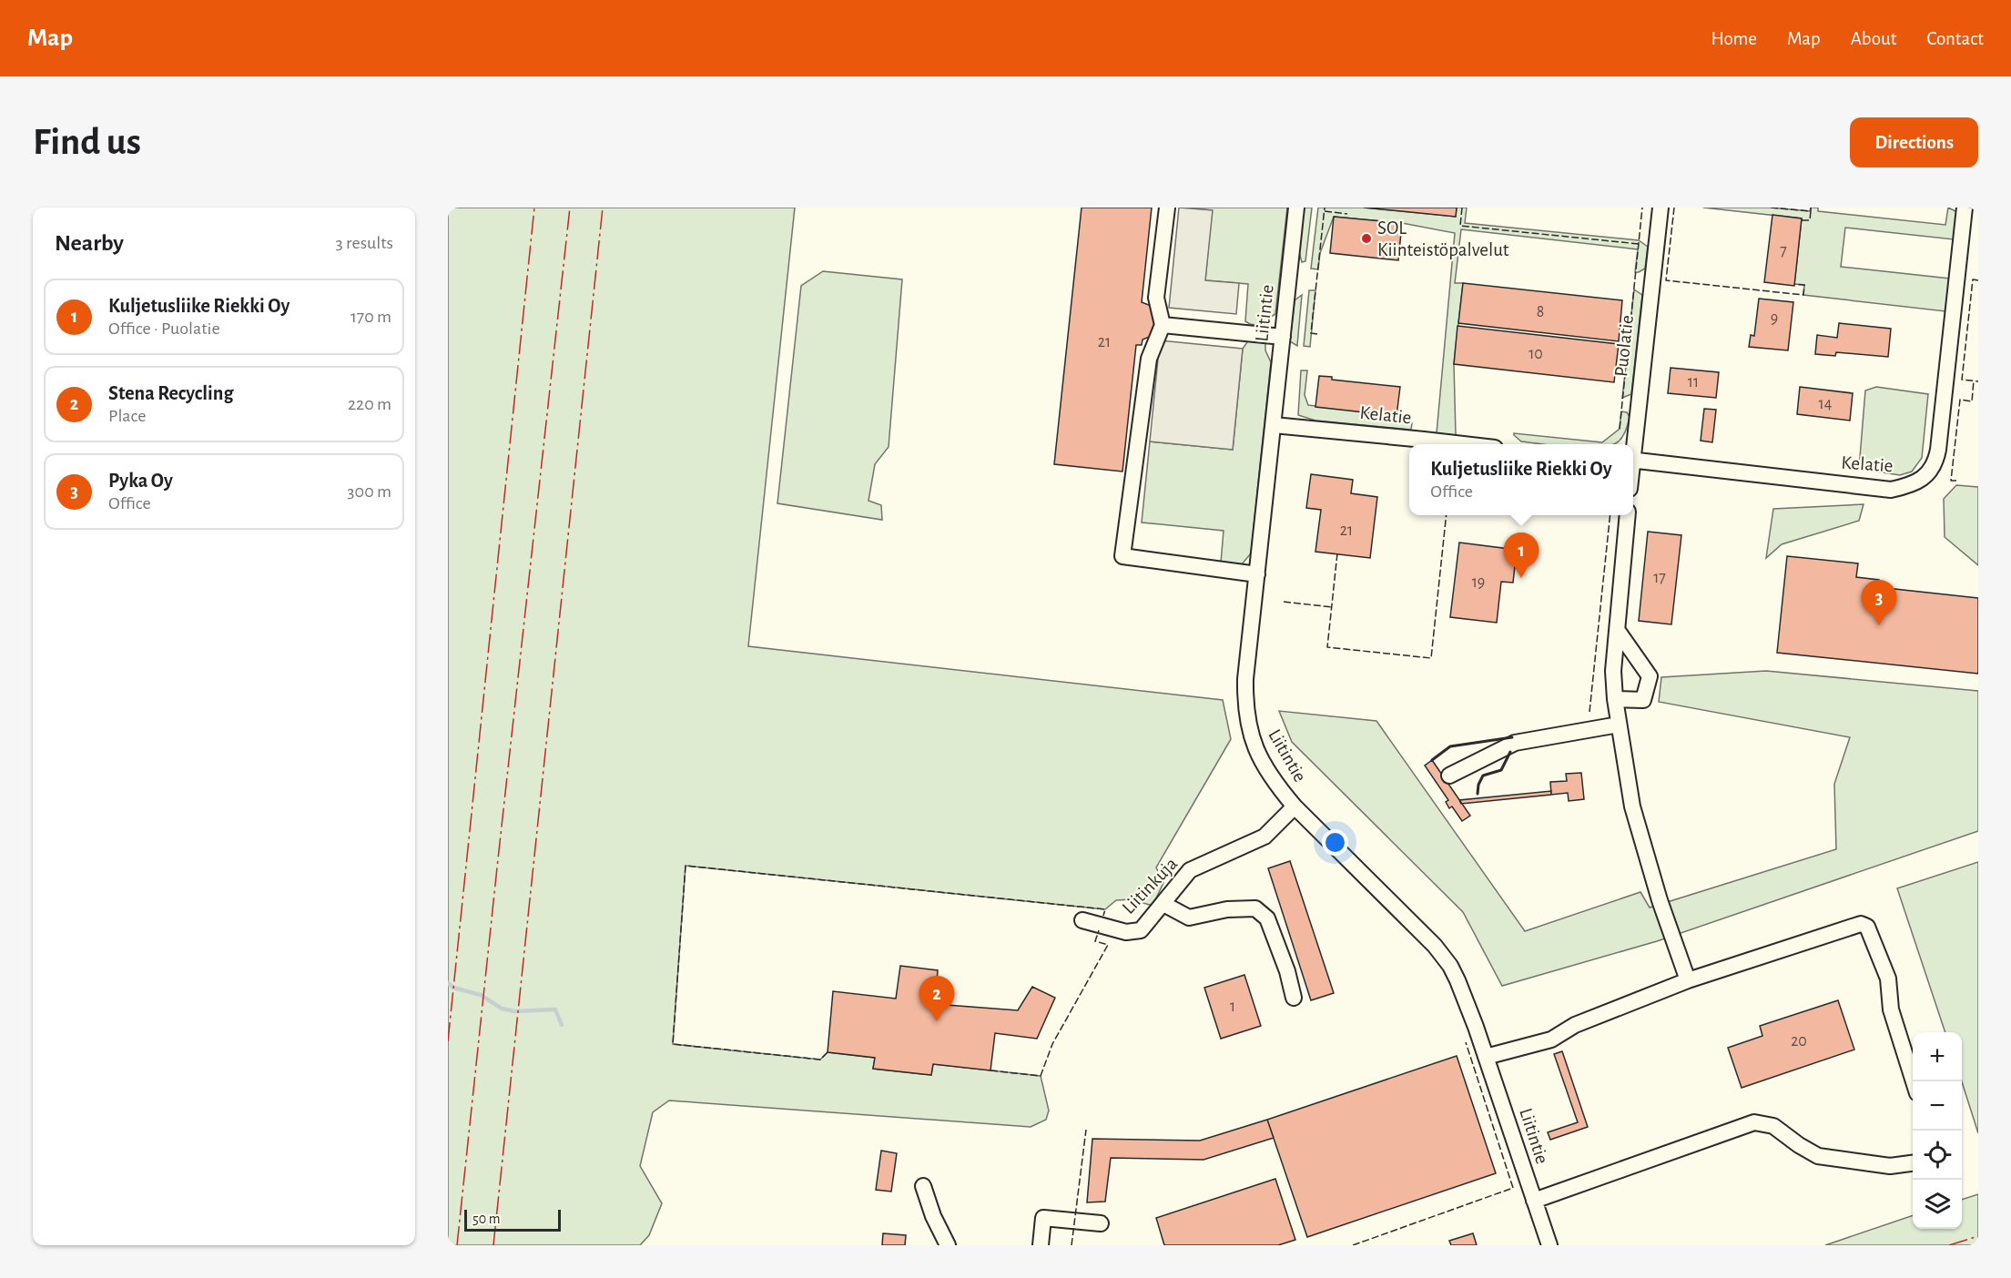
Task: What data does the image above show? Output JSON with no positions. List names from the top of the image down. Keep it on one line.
{"streets":{"street":["Liitintie","Puolatie","Kelatie","Liitinkuja"]},"crossings":[["Liitintie","Kelatie"],["Liitintie","Liitinkuja"]],"places":["SOL Kiinteistöpalvelut"],"house_numbers":["7","8","9","21","10","11","14","21","17","19","1","20"],"scale_bar":"50 m","page":{"header":"Map","nav":["Home","Map","About","Contact"],"buttons":"Directions","title":"Find us","heading":["Nearby","3 results"],"list":[{"mark":"1","name":"Kuljetusliike Riekki Oy","note":"Office · Puolatie","value":"170 m"},{"mark":"2","name":"Stena Recycling","note":"Place","value":"220 m"},{"mark":"3","name":"Pyka Oy","note":"Office","value":"300 m"}],"popup":["Kuljetusliike Riekki Oy","Office"],"pins":["1","3","2"],"map_buttons":["+","−"],"scale":"50 m"}}
